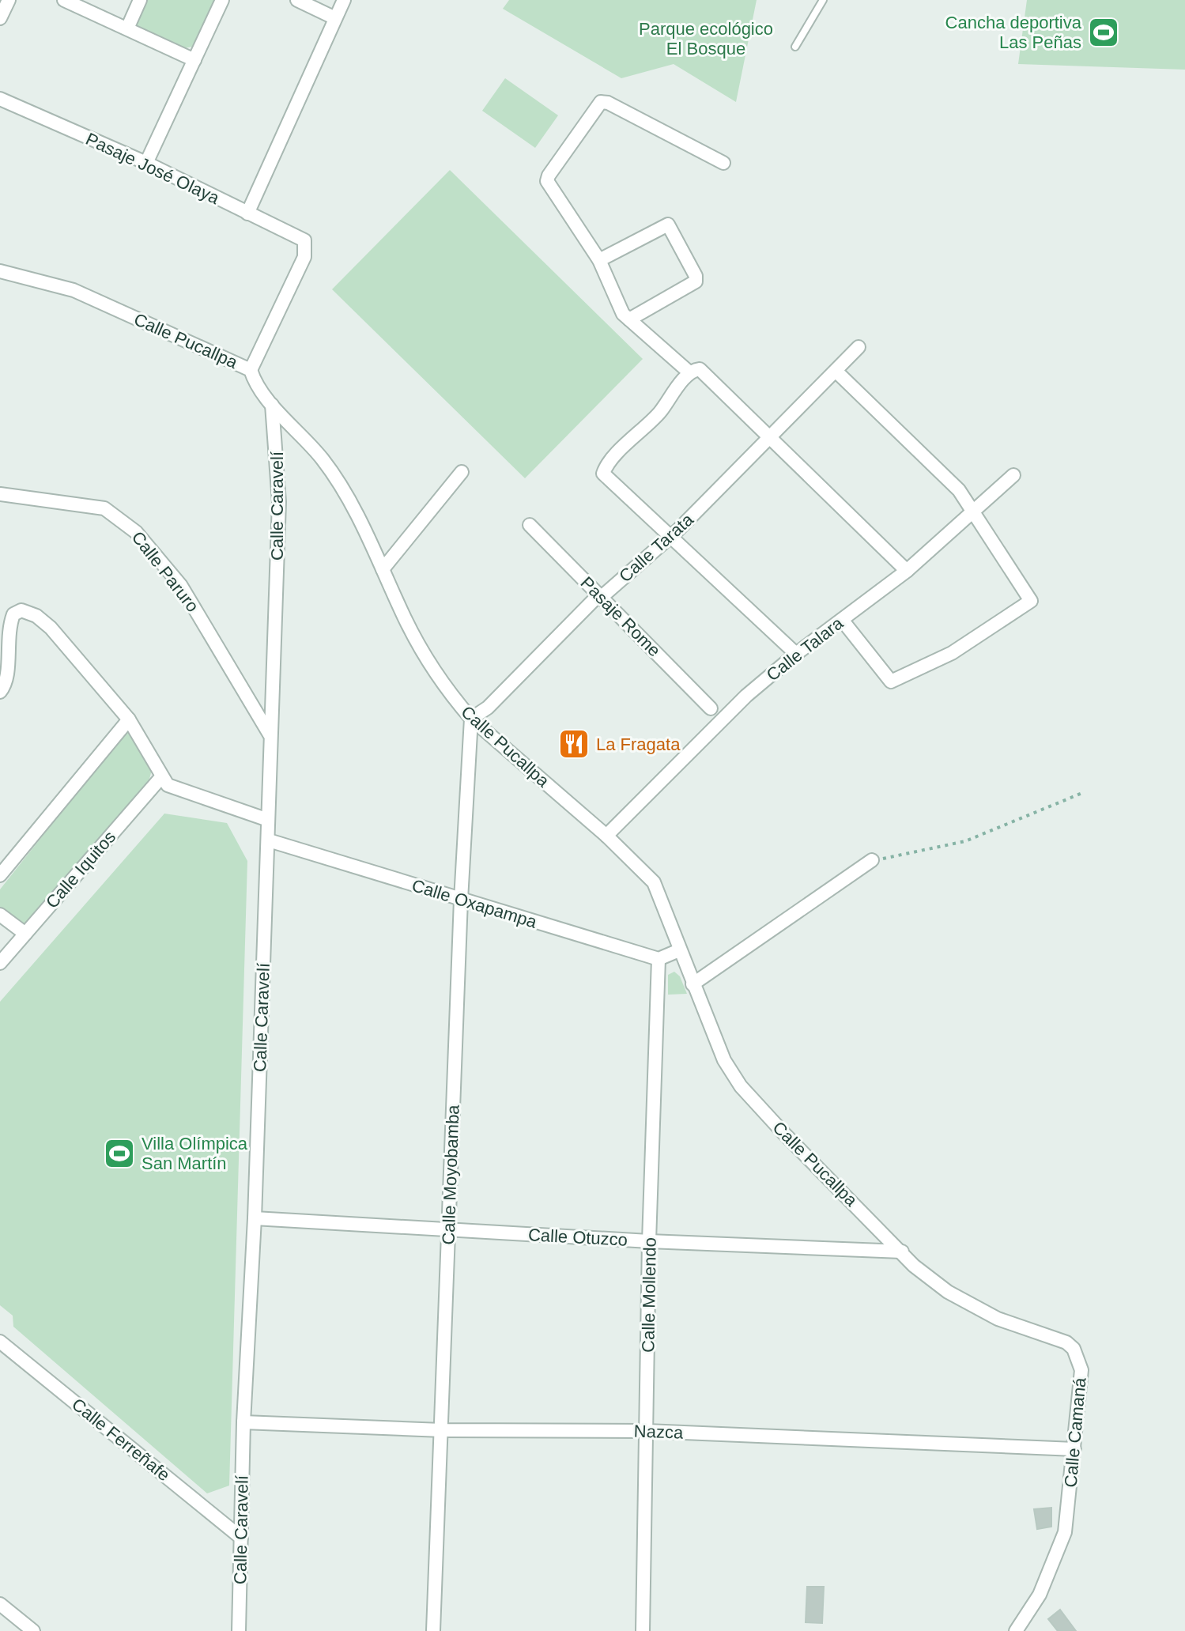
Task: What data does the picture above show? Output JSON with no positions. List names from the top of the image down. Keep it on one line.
{"streets":{"street":["Pasaje José Olaya","Calle Pucallpa","Calle Caravelí","Calle Tarata","Calle Paruro","Pasaje Rome","Calle Talara","Calle Iquitos","Calle Oxapampa","Calle Moyobamba","Calle Otuzco","Calle Mollendo","Nazca","Calle Camaná","Calle Ferreñafe"]},"crossings":[["Pasaje José Olaya","Calle Pucallpa"],["Calle Pucallpa","Calle Caravelí"],["Calle Pucallpa","Calle Tarata"],["Calle Pucallpa","Calle Talara"],["Calle Pucallpa","Calle Moyobamba"],["Calle Pucallpa","Calle Otuzco"],["Calle Pucallpa","Calle Camaná"],["Calle Caravelí","Calle Paruro"],["Calle Caravelí","Calle Oxapampa"],["Calle Caravelí","Calle Otuzco"],["Calle Caravelí","Nazca"],["Calle Caravelí","Calle Ferreñafe"],["Calle Tarata","Pasaje Rome"],["Calle Tarata","Calle Moyobamba"],["Calle Oxapampa","Calle Moyobamba"],["Calle Oxapampa","Calle Mollendo"],["Calle Moyobamba","Calle Otuzco"],["Calle Moyobamba","Nazca"],["Calle Otuzco","Calle Mollendo"],["Calle Otuzco","Calle Camaná"],["Calle Mollendo","Nazca"],["Nazca","Calle Camaná"]],"parks":["Parque ecológico El Bosque"],"places":{"sports":["Cancha deportiva Las Peñas","Villa Olímpica San Martín"],"restaurant":["La Fragata"]}}
